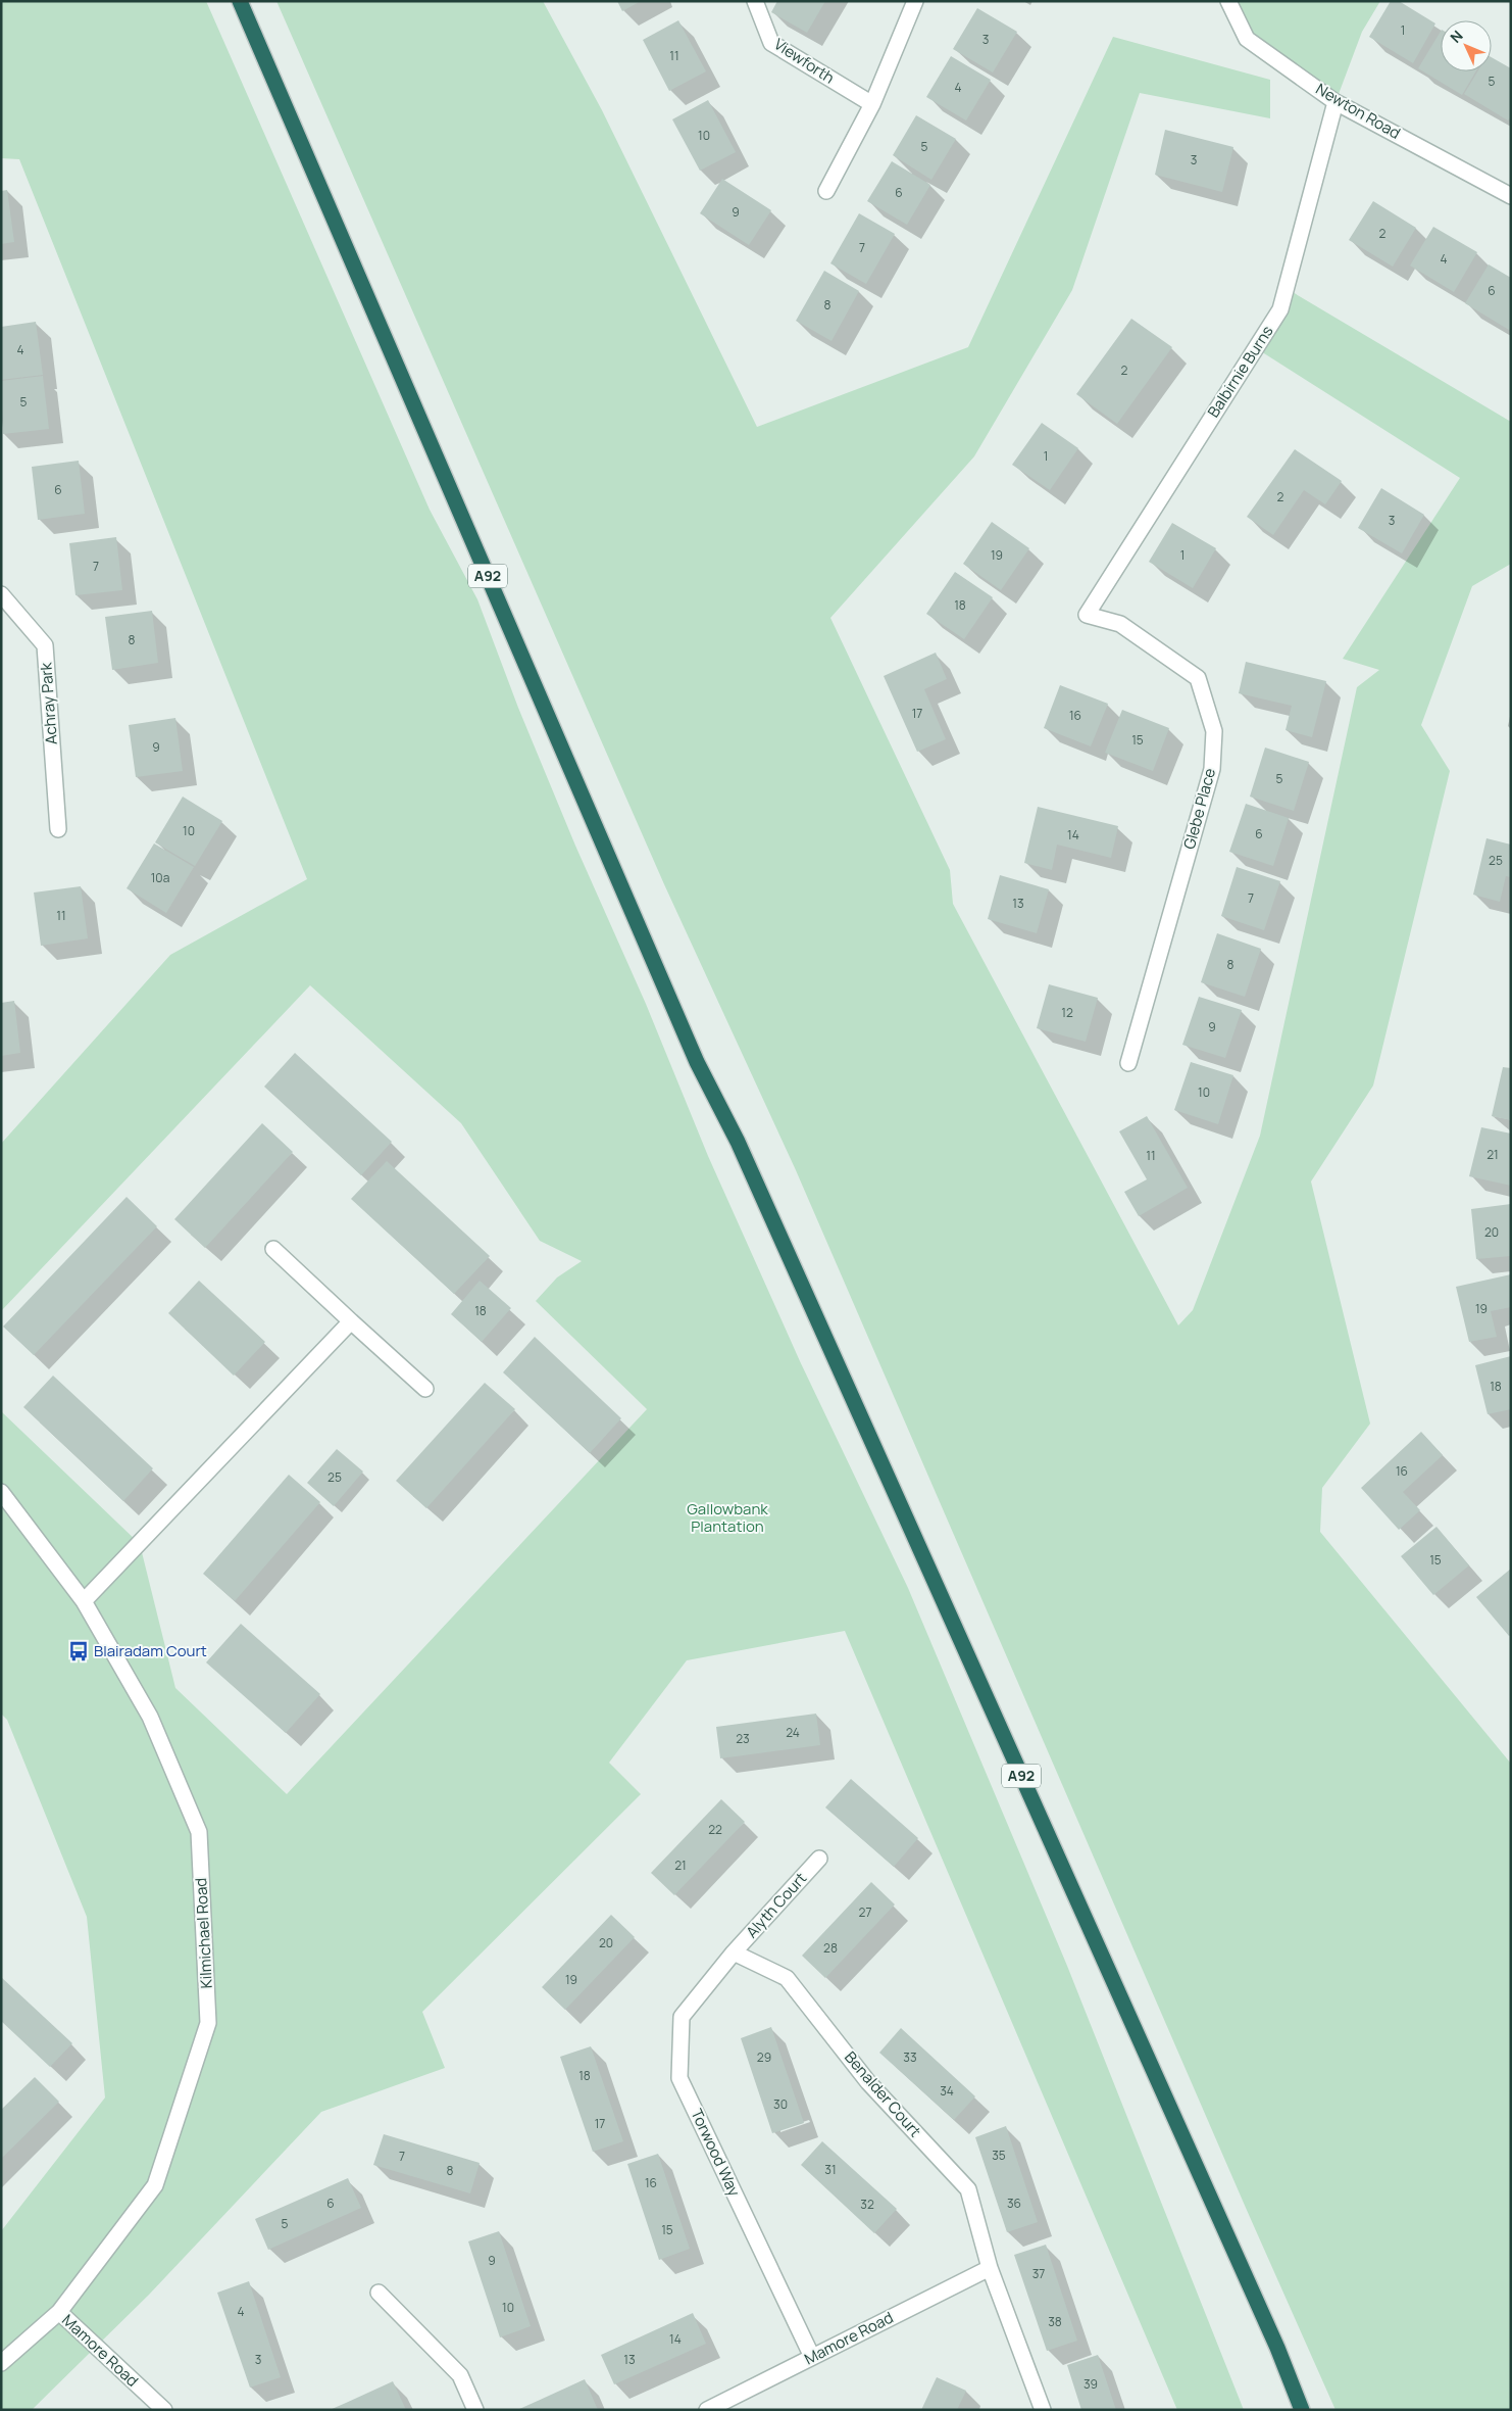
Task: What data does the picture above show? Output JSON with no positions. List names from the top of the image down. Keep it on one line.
{"streets":{"highway":["A92"],"street":["Viewforth","Newton Road","Balbirnie Burns","Achray Park","Glebe Place","Alyth Court","Kilmichael Road","Benalder Court","Torwood Way","Mamore Road"]},"crossings":[["Newton Road","Balbirnie Burns"],["Balbirnie Burns","Glebe Place"],["Alyth Court","Benalder Court"],["Alyth Court","Torwood Way"],["Kilmichael Road","Mamore Road"],["Benalder Court","Torwood Way"],["Benalder Court","Mamore Road"],["Torwood Way","Mamore Road"]],"parks":["Gallowbank Plantation"],"places":{"bus stop":["Blairadam Court"]},"house_numbers":["1","3","11","5","4","10","5","3","6","9","2","7","4","6","8","4","2","5","1","6","2","3","19","1","7","18","8","17","16","15","9","5","10","6","14","25","10a","7","13","11","8","12","9","10","21","11","20","19","18","18","16","25","15","24","23","22","21","27","20","28","19","29","33","18","34","30","17","35","7","31","8","16","6","36","32","5","15","9","37","10","4","38","14","3","13","39"],"north":"top left"}
